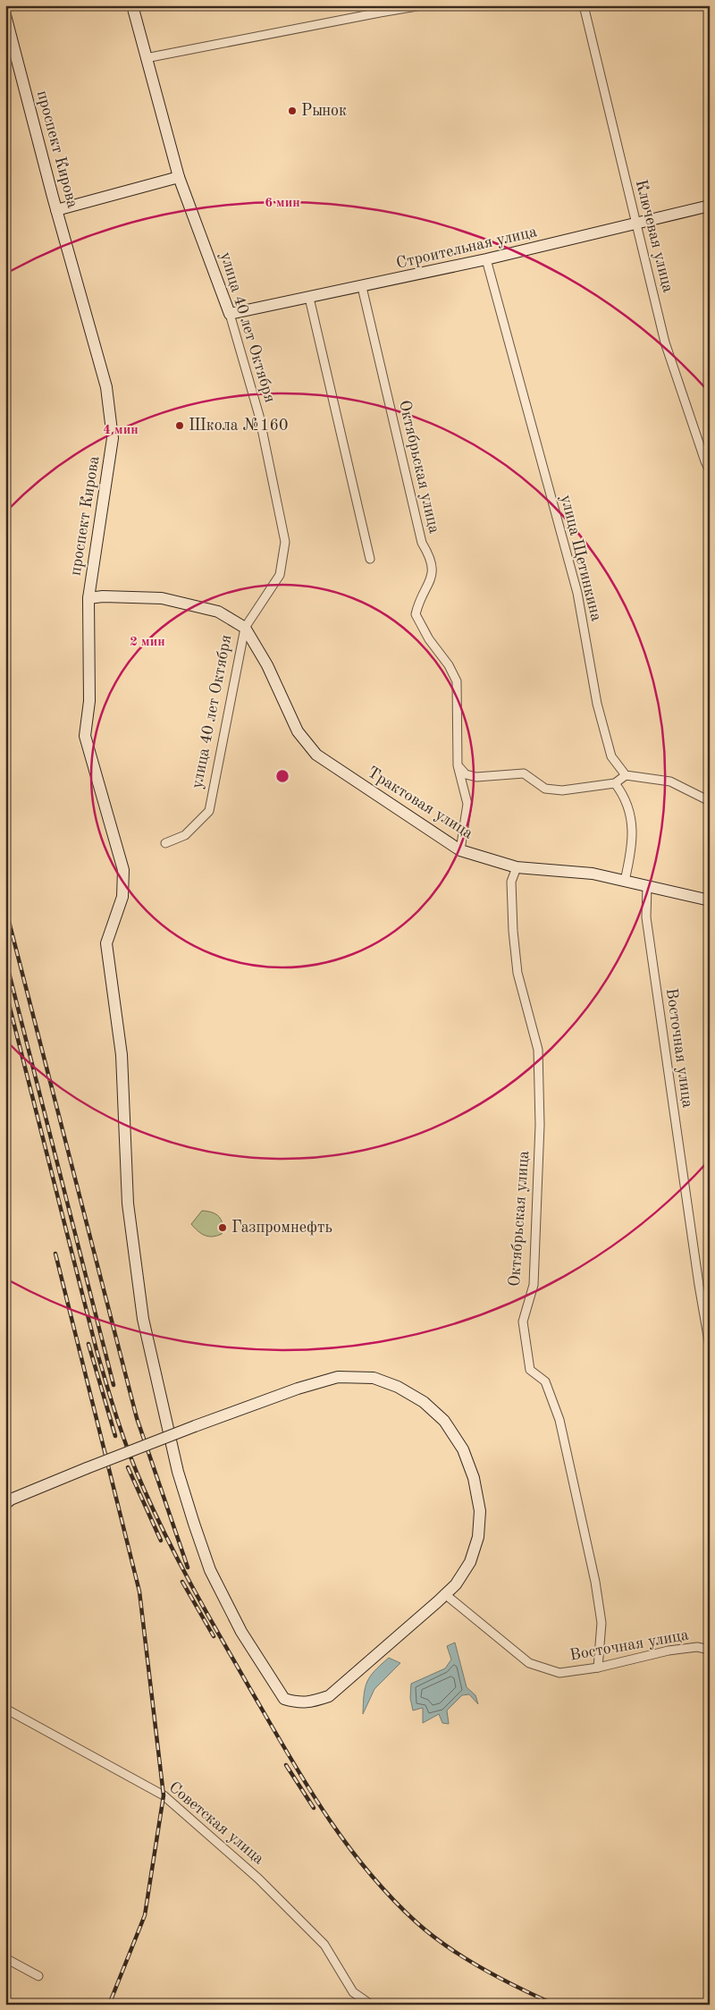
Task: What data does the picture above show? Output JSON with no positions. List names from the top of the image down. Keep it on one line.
{"streets":{"street":["проспект Кирова","Ключевая улица","Строительная улица","улица 40 лет Октября","Октябрьская улица","улица Щетинкина","Трактовая улица","Восточная улица","Советская улица"]},"crossings":[["проспект Кирова","Восточная улица"],["Ключевая улица","Строительная улица"],["Строительная улица","улица 40 лет Октября"],["Строительная улица","Октябрьская улица"],["Строительная улица","улица Щетинкина"],["улица 40 лет Октября","Трактовая улица"],["Октябрьская улица","Трактовая улица"],["Октябрьская улица","Восточная улица"],["Трактовая улица","Восточная улица"]],"places":["Рынок","Школа №160","Газпромнефть"],"rings":["6 мин","4 мин","2 мин"]}
